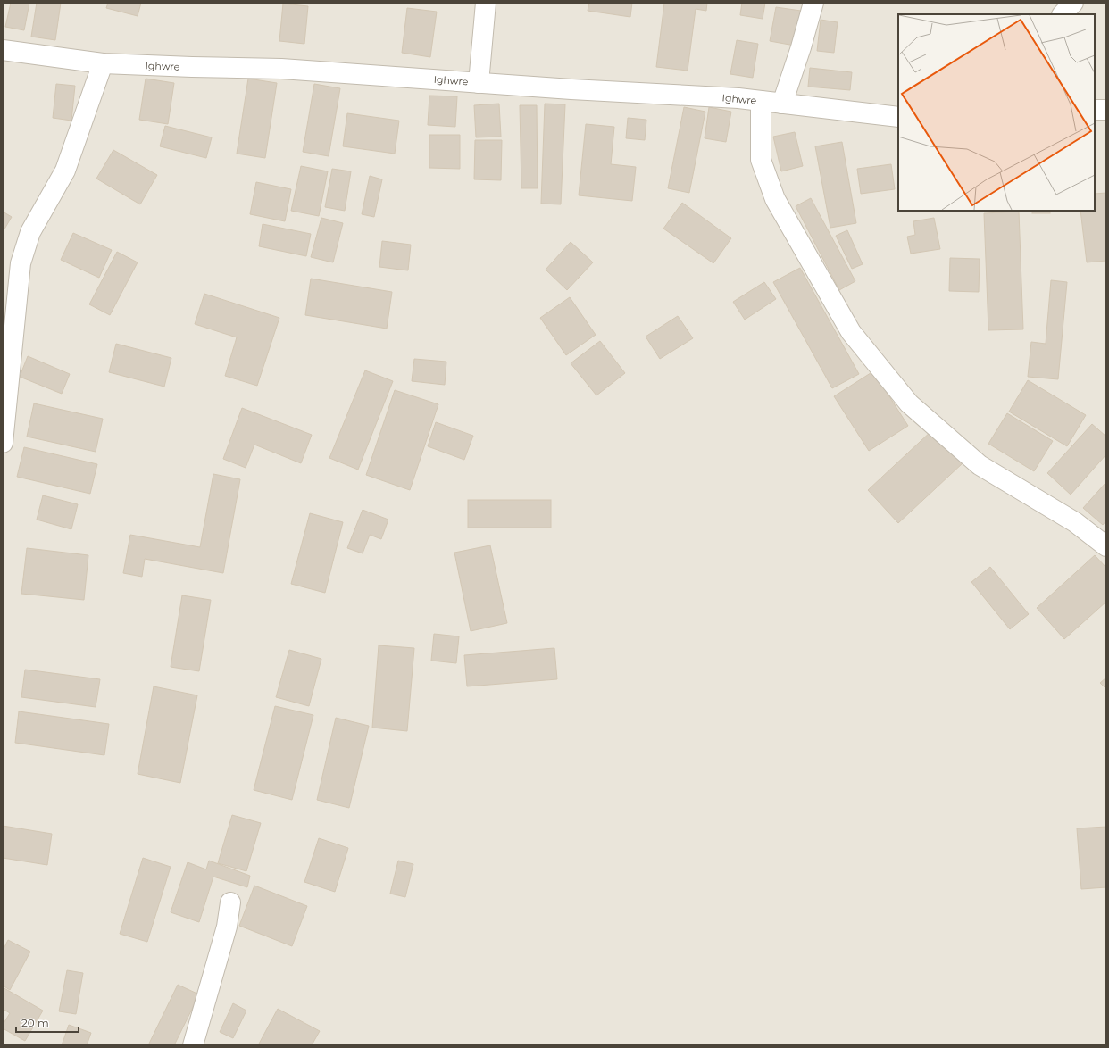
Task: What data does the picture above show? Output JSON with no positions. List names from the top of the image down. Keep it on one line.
{"streets":{"street":["Ighwre"]},"scale_bar":"20 m"}
